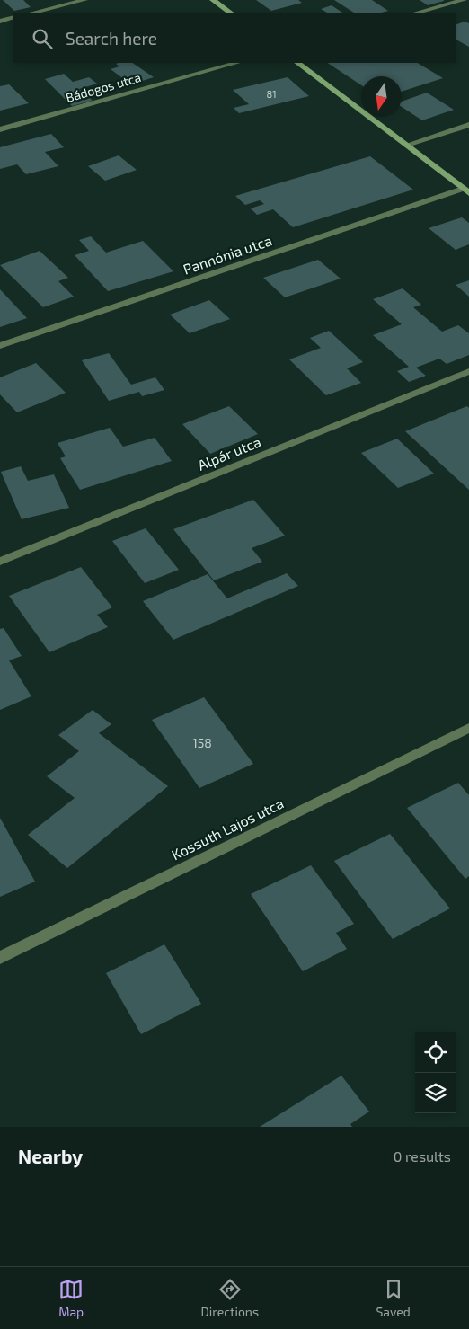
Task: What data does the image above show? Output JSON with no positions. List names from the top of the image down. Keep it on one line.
{"streets":{"street":["Bádogos utca","Pannónia utca","Alpár utca","Kossuth Lajos utca"]},"house_numbers":["81","158"],"north":"bottom","page":{"search":"Search here","heading":["Nearby","0 results"],"nav":["Map","Directions","Saved"]}}
